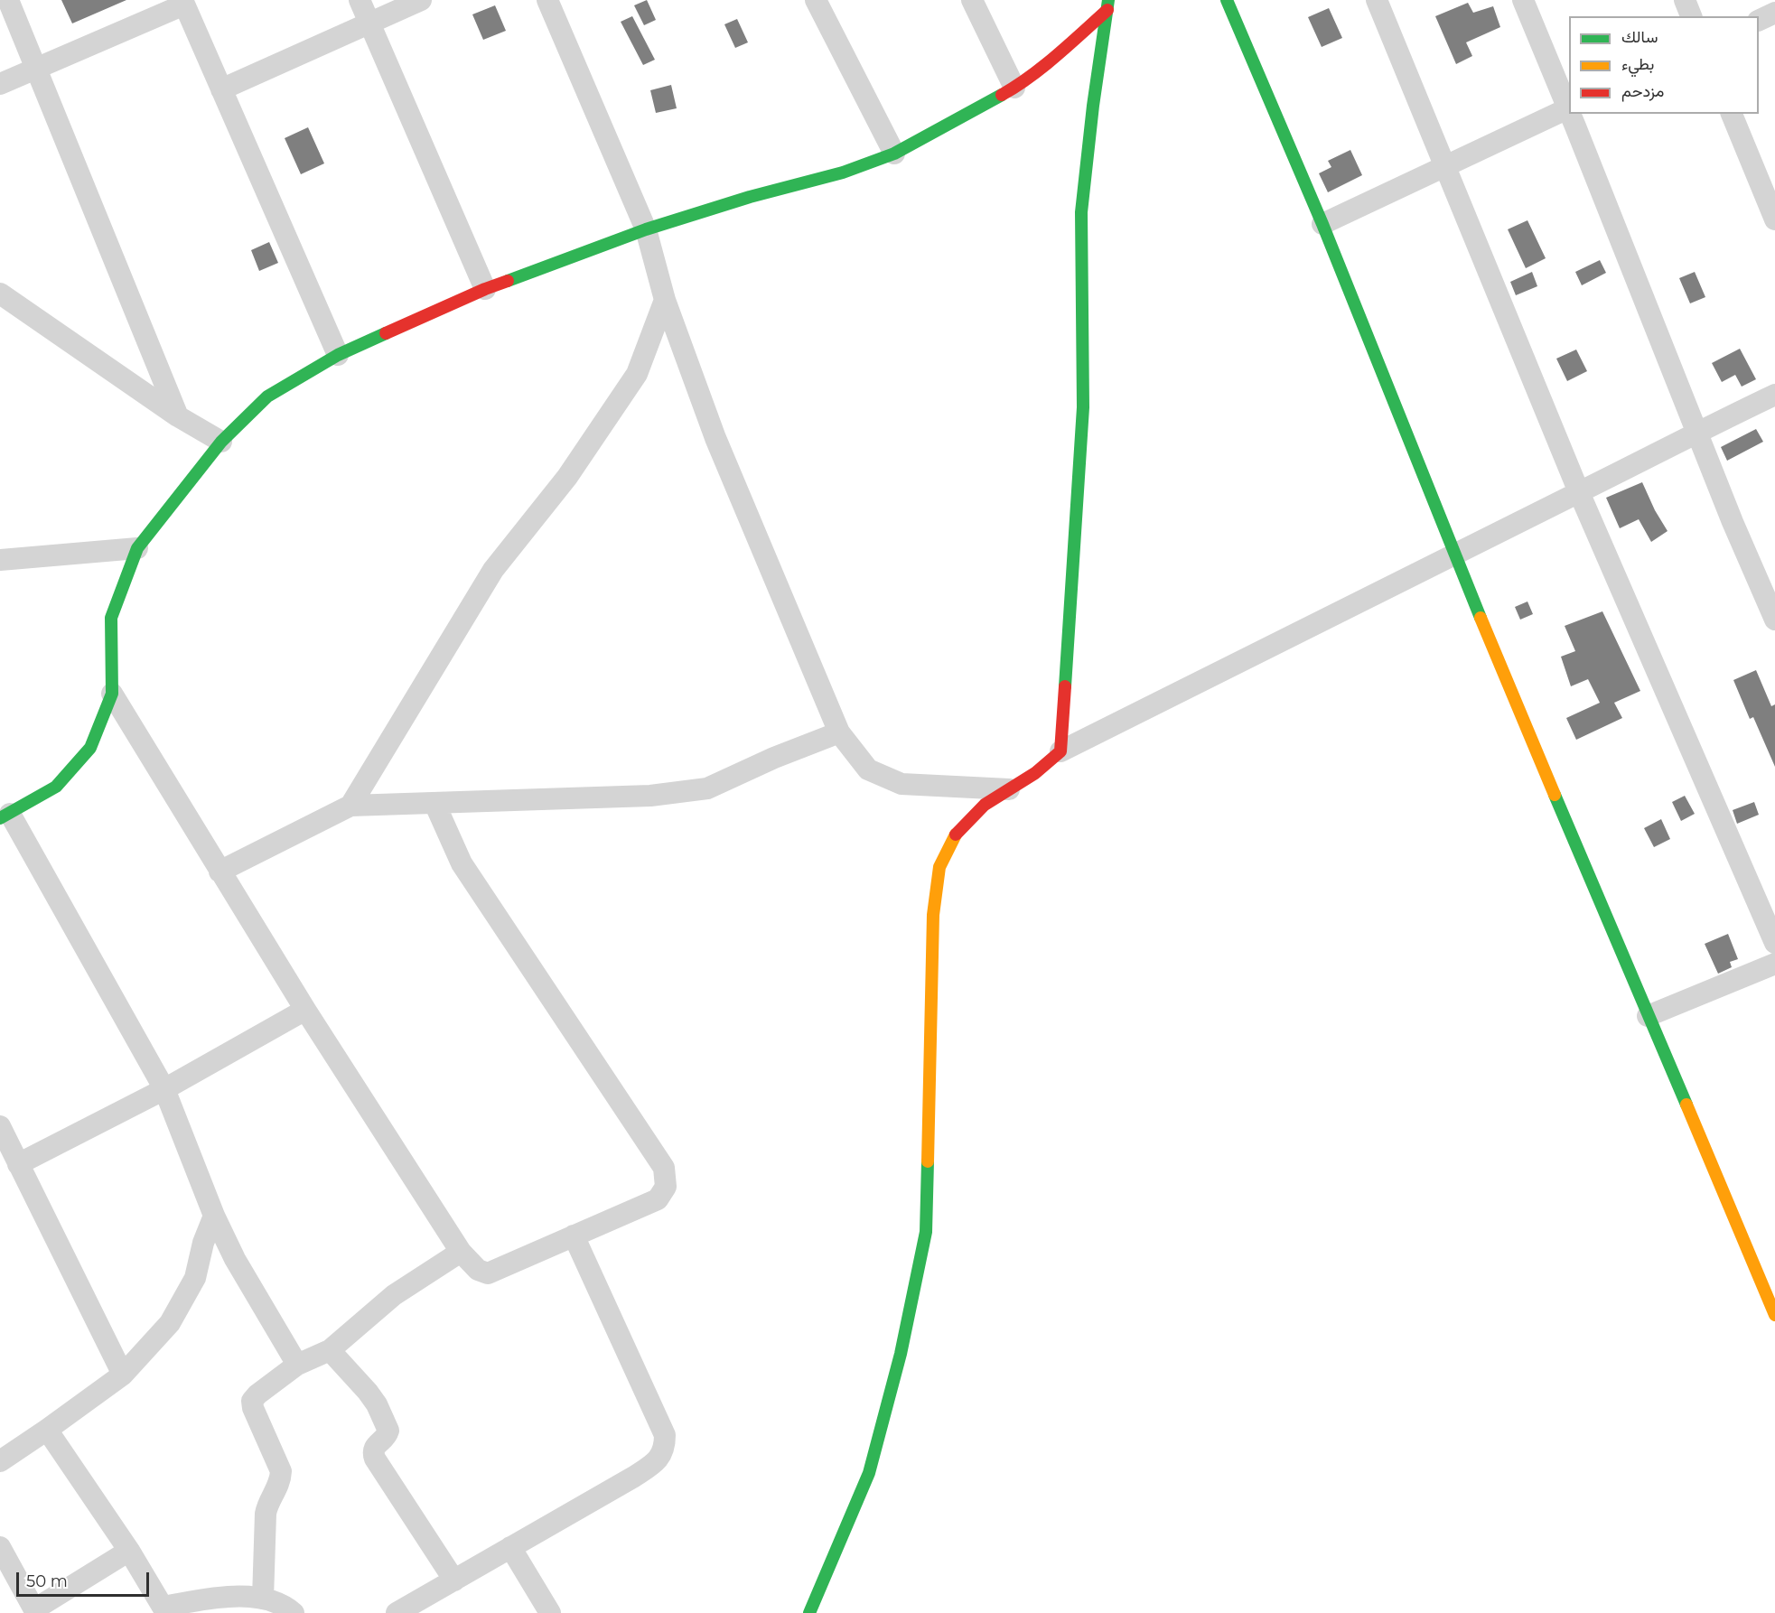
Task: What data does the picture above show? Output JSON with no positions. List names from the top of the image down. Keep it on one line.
{"legend":["سالك","بطيء","مزدحم"],"scale_bar":"50 m"}
